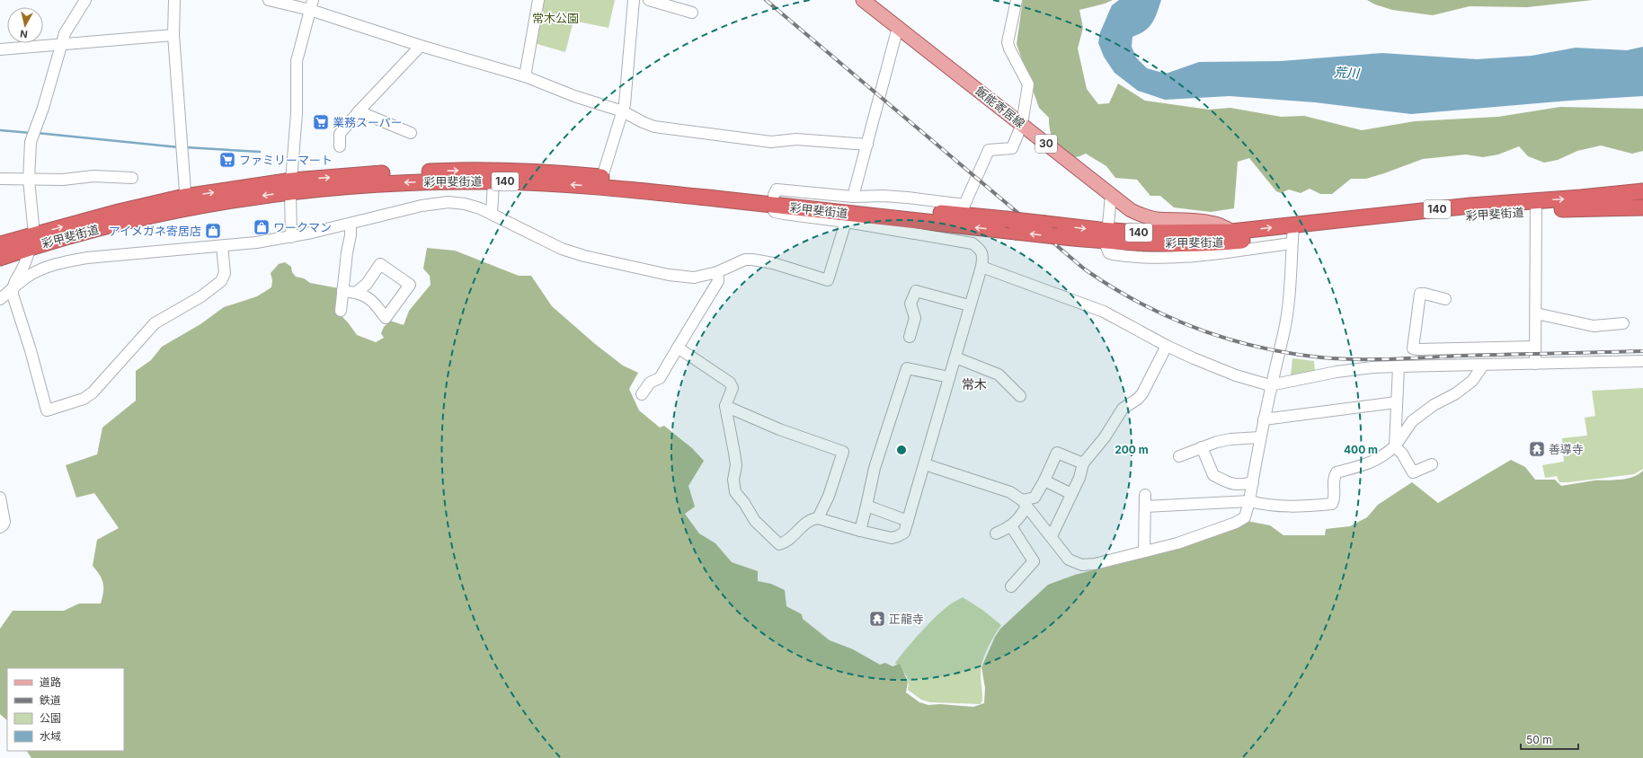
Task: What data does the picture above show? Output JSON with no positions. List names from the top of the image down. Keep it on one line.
{"streets":{"highway":["彩甲斐街道","140"],"main road":["飯能寄居線","30"]},"crossings":[["飯能寄居線","彩甲斐街道"],["彩甲斐街道","140"]],"districts":["常木"],"water":["荒川"],"parks":["常木公園"],"places":{"supermarket":["業務スーパー","ファミリーマート"],"shop":["ワークマン","アイメガネ寄居店"],"temple":["善導寺","正龍寺"]},"legend":["道路","鉄道","公園","水域"],"scale_bar":"50 m","north":"bottom","rings":["200 m","400 m"]}
